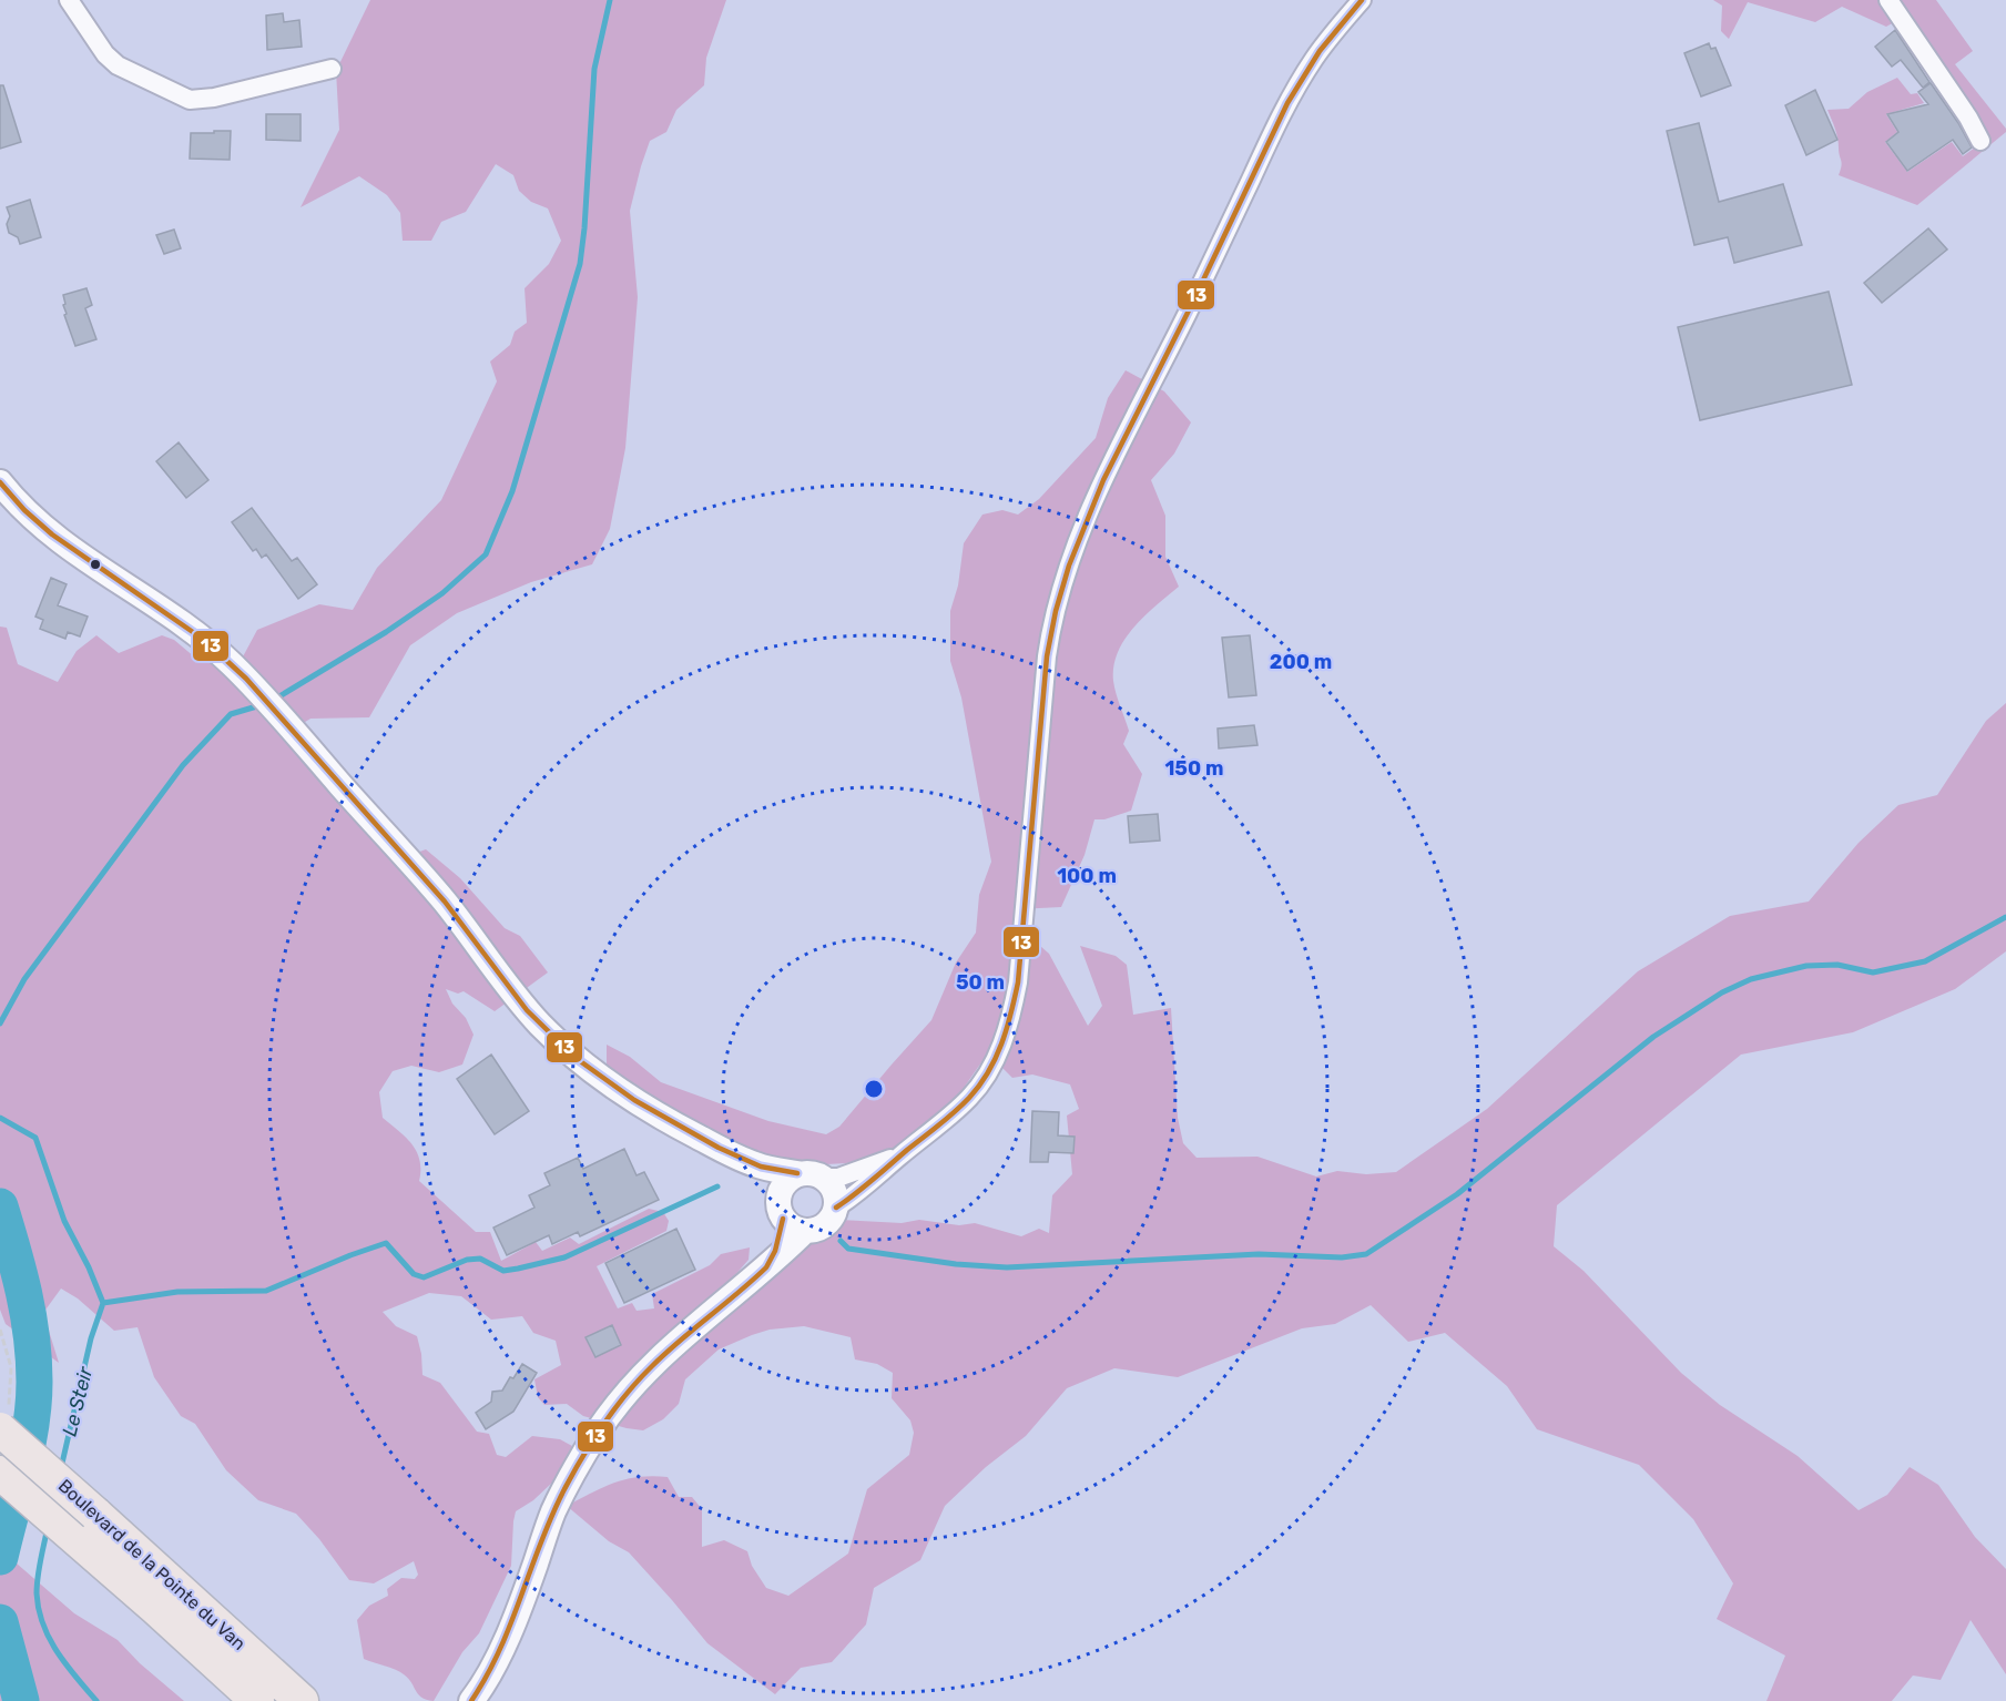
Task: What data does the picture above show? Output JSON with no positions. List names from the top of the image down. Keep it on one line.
{"streets":{"highway":["Boulevard de la Pointe du Van"]},"water":["Le Steir"],"lines":["transit line 13"],"rings":["200 m","150 m","100 m","50 m"]}
